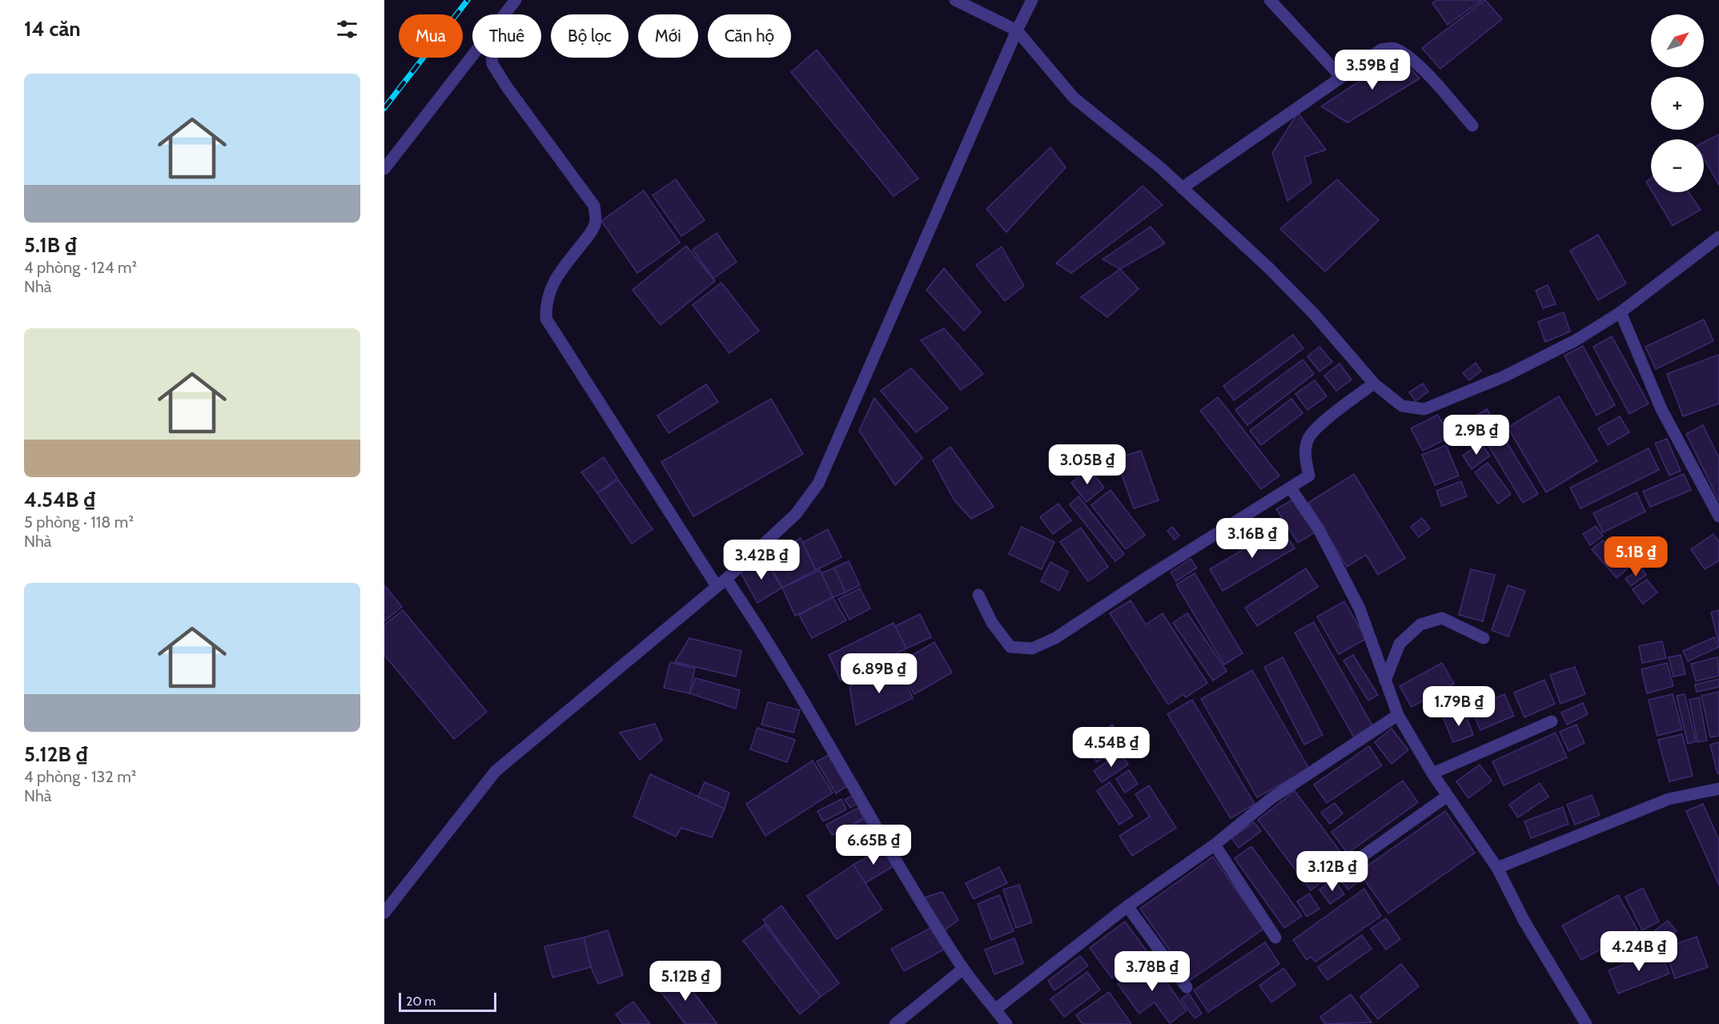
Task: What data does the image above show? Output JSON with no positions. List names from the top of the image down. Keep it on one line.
{"scale_bar":"20 m","north":"top right","page":{"heading":"14 căn","map_buttons":["+","−"],"chip":["Mua","Thuê","Bộ lọc","Mới","Căn hộ"],"price":["3.59B ₫","2.9B ₫","3.05B ₫","3.16B ₫","5.1B ₫","3.42B ₫","6.89B ₫","1.79B ₫","4.54B ₫","6.65B ₫","3.12B ₫","4.24B ₫","3.78B ₫","5.12B ₫"],"list":[{"name":"5.1B ₫","note":"4 phòng · 124 m² · Nhà"},{"name":"4.54B ₫","note":"5 phòng · 118 m² · Nhà"},{"name":"5.12B ₫","note":"4 phòng · 132 m² · Nhà"}],"scale":"20 m"}}
